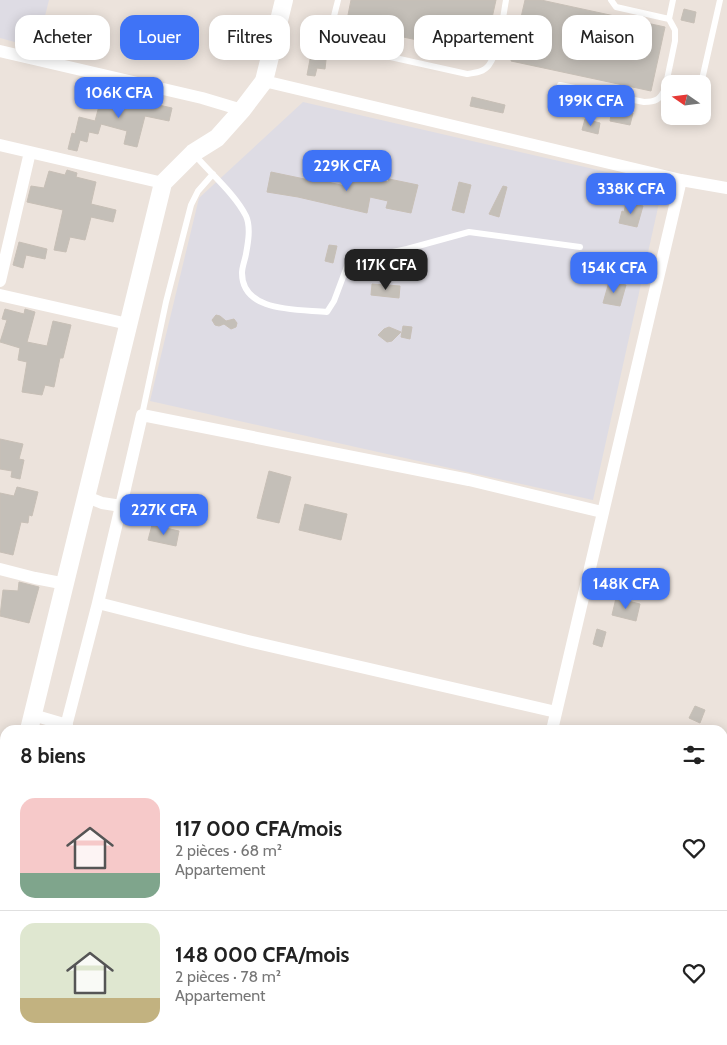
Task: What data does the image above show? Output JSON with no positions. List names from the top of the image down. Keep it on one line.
{"north":"left","page":{"chip":["Acheter","Louer","Filtres","Nouveau","Appartement","Maison"],"price":["106K CFA","199K CFA","229K CFA","338K CFA","117K CFA","154K CFA","227K CFA","148K CFA"],"heading":"8 biens","list":[{"name":"117 000 CFA/mois","note":"2 pièces · 68 m² · Appartement"},{"name":"148 000 CFA/mois","note":"2 pièces · 78 m² · Appartement"}]}}
